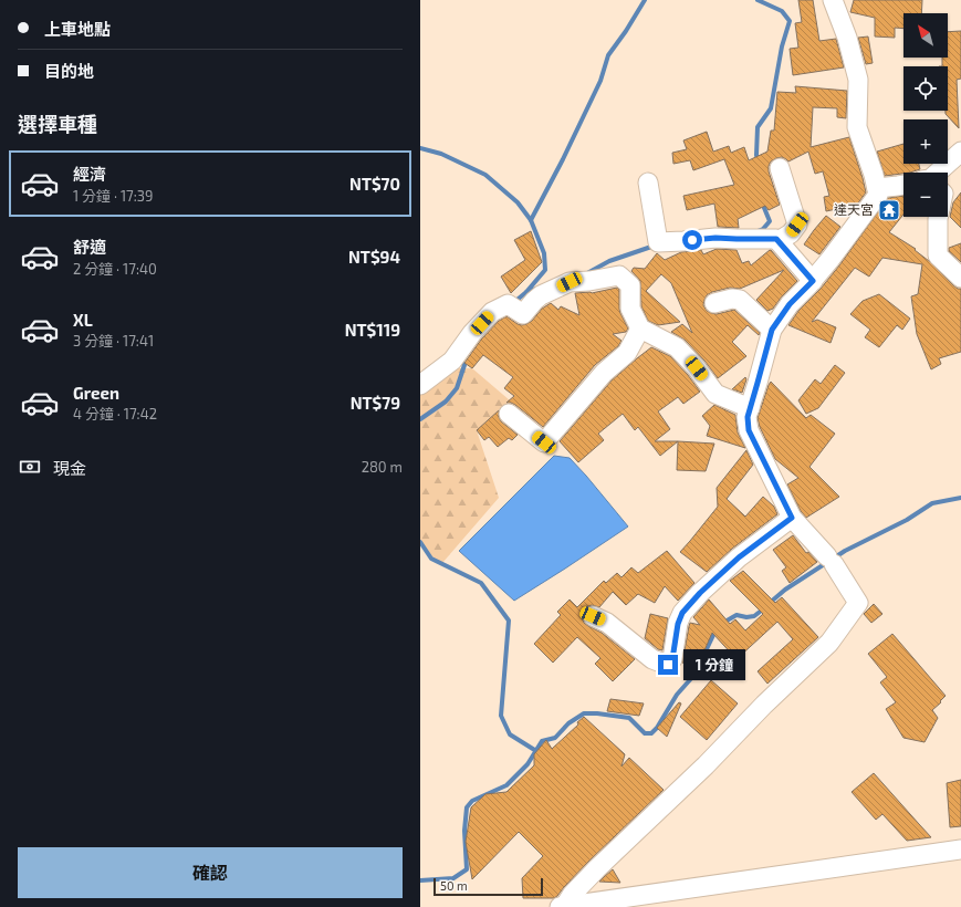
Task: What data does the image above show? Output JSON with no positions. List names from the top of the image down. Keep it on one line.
{"places":{"temple":["達天宮"]},"scale_bar":"50 m","north":"top left","page":{"banner":["上車地點","目的地"],"map_buttons":["+","−"],"heading":"選擇車種","list":[{"name":"經濟","note":"1 分鐘 · 17:39","value":"NT$70"},{"name":"舒適","note":"2 分鐘 · 17:40","value":"NT$94"},{"name":"XL","note":"3 分鐘 · 17:41","value":"NT$119"},{"name":"Green","note":"4 分鐘 · 17:42","value":"NT$79"}],"pay":["現金","280 m"],"bubble":"1 分鐘","buttons":"確認","scale":"50 m"}}
